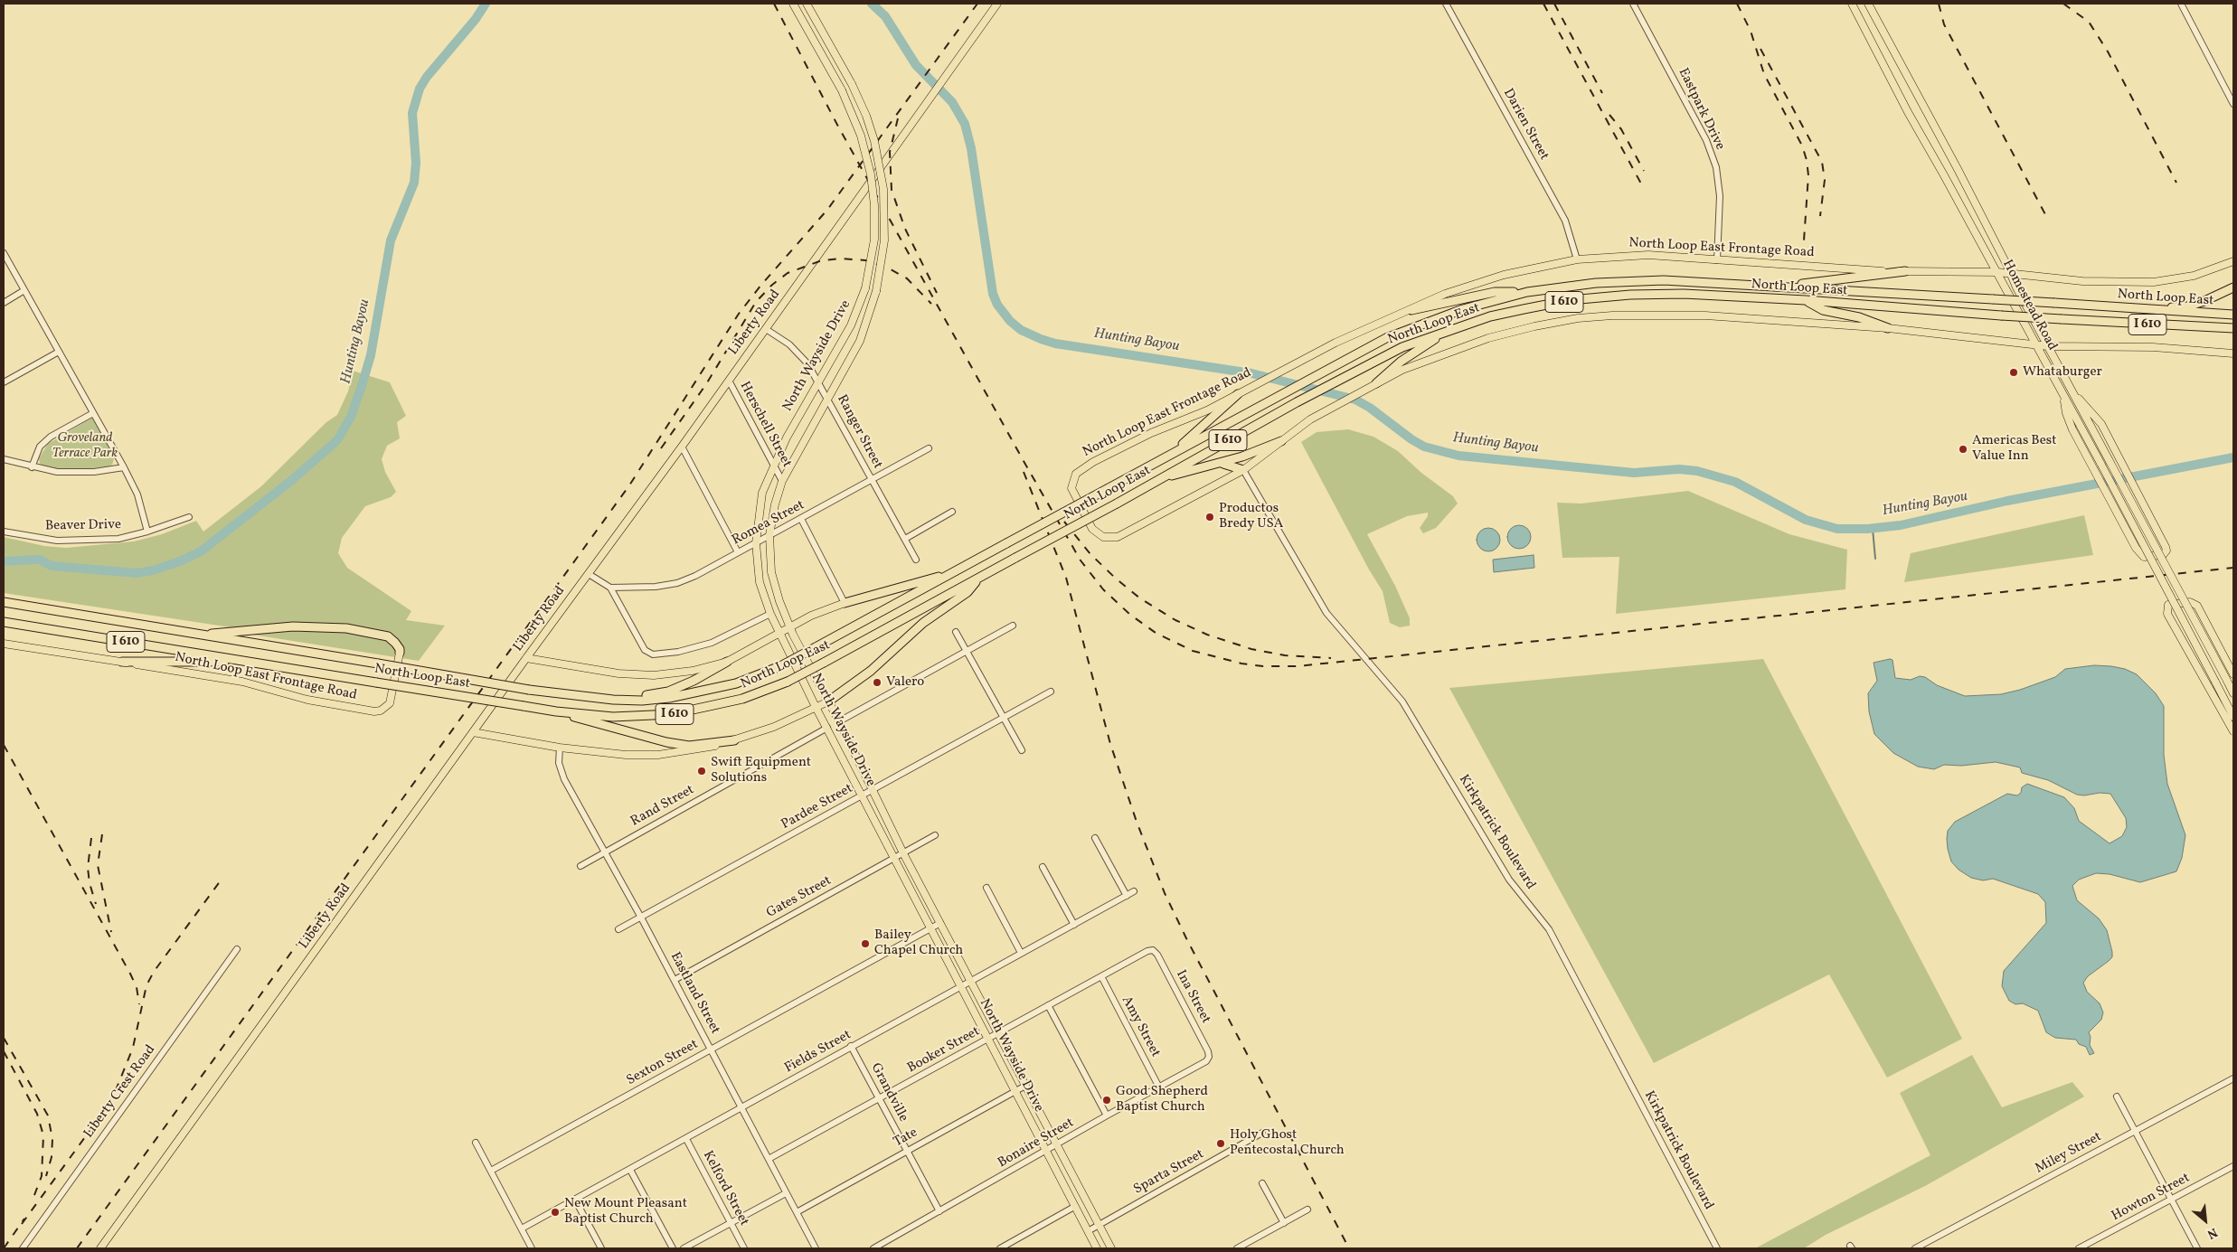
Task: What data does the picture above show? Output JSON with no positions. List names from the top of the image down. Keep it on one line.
{"streets":{"highway":["North Loop East","I 610"],"main road":["North Loop East Frontage Road","Homestead Road","Liberty Road","North Wayside Drive"],"street":["Eastpark Drive","Darien Street","Herschell Street","Ranger Street","Romea Street","Beaver Drive","Rand Street","Pardee Street","Kirkpatrick Boulevard","Gates Street","Eastland Street","Ina Street","Amy Street","Booker Street","Fields Street","Sexton Street","Liberty Crest Road","Grandville","Tate","Bonaire Street","Miley Street","Sparta Street","Kelford Street","Howton Street"]},"crossings":[["Eastpark Drive","North Loop East Frontage Road"],["Darien Street","North Loop East Frontage Road"],["North Loop East Frontage Road","Homestead Road"],["North Loop East Frontage Road","Kirkpatrick Boulevard"],["Liberty Road","Herschell Street"],["Liberty Road","Ranger Street"],["North Wayside Drive","Herschell Street"],["North Wayside Drive","Ranger Street"],["North Wayside Drive","Romea Street"],["North Wayside Drive","Rand Street"],["North Wayside Drive","Pardee Street"],["North Wayside Drive","Gates Street"],["North Wayside Drive","Booker Street"],["North Wayside Drive","Fields Street"],["North Wayside Drive","Sexton Street"],["North Wayside Drive","Tate"],["North Wayside Drive","Bonaire Street"],["North Wayside Drive","Sparta Street"],["Ranger Street","Romea Street"],["Rand Street","Eastland Street"],["Pardee Street","Eastland Street"],["Gates Street","Eastland Street"],["Eastland Street","Booker Street"],["Eastland Street","Fields Street"],["Eastland Street","Sexton Street"],["Eastland Street","Tate"],["Ina Street","Booker Street"],["Ina Street","Bonaire Street"],["Amy Street","Booker Street"],["Amy Street","Bonaire Street"],["Booker Street","Grandville"],["Fields Street","Grandville"],["Fields Street","Kelford Street"],["Grandville","Tate"],["Grandville","Bonaire Street"]],"water":["Hunting Bayou"],"parks":["Groveland Terrace Park"],"places":["Whataburger","Americas Best Value Inn","Productos Bredy USA","Valero","Swift Equipment Solutions","Bailey Chapel Church","Good Shepherd Baptist Church","Holy Ghost Pentecostal Church","New Mount Pleasant Baptist Church"],"north":"bottom right"}
